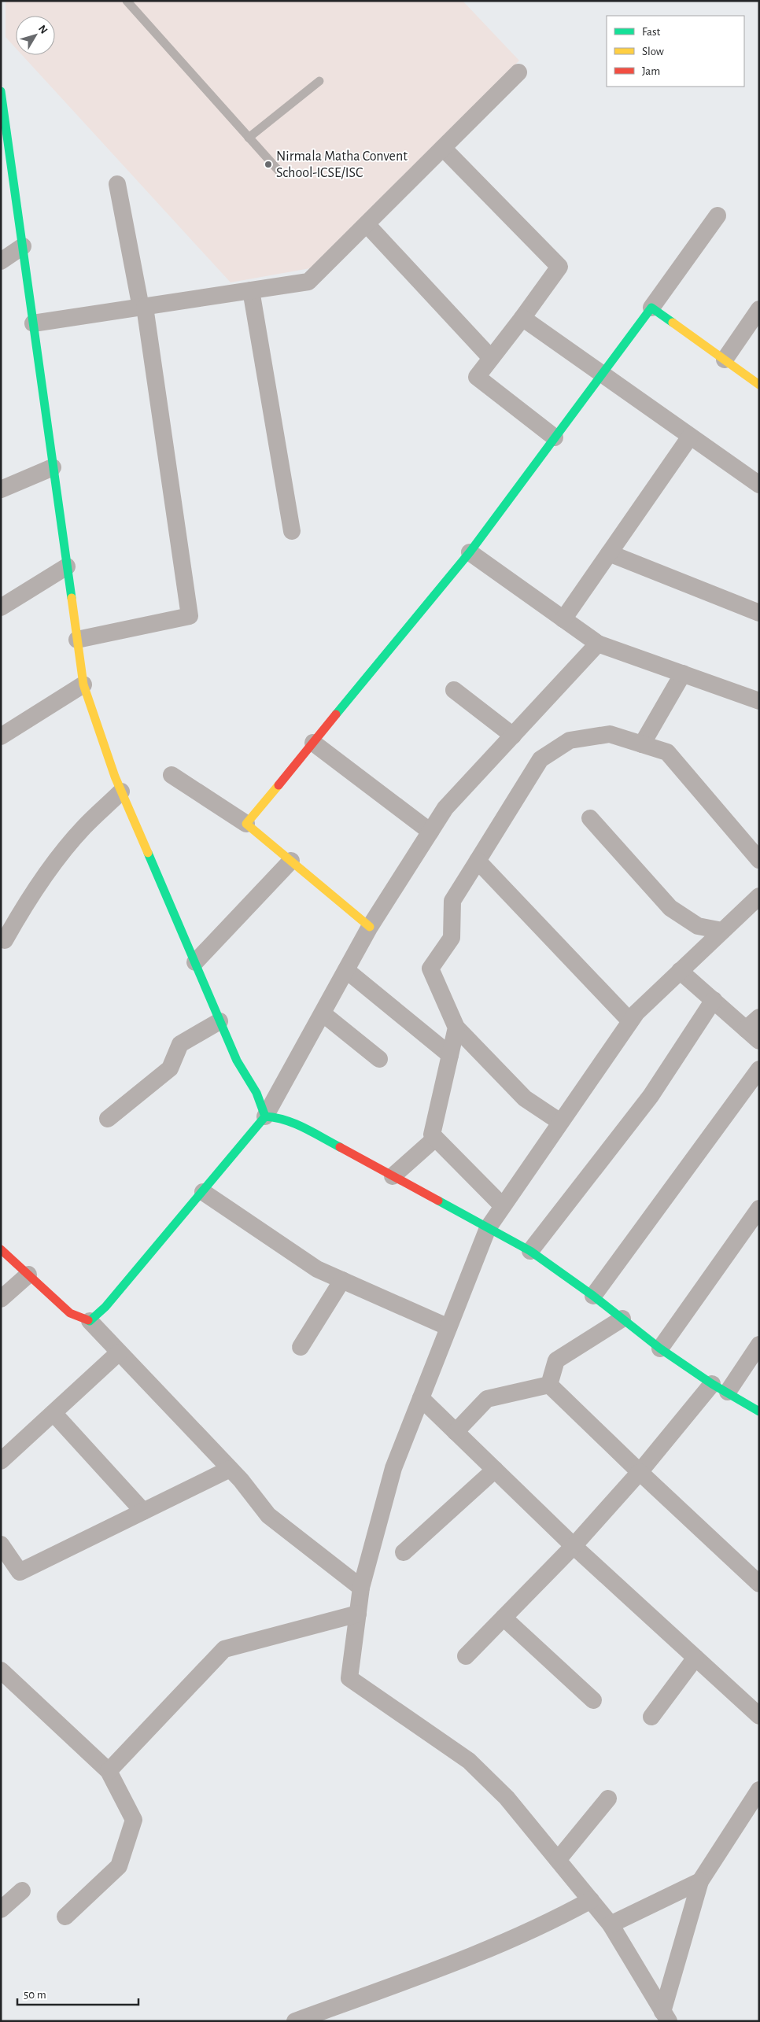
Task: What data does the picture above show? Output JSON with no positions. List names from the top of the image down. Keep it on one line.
{"places":["Nirmala Matha Convent School-ICSE/ISC"],"legend":["Fast","Slow","Jam"],"scale_bar":"50 m","north":"top right"}
